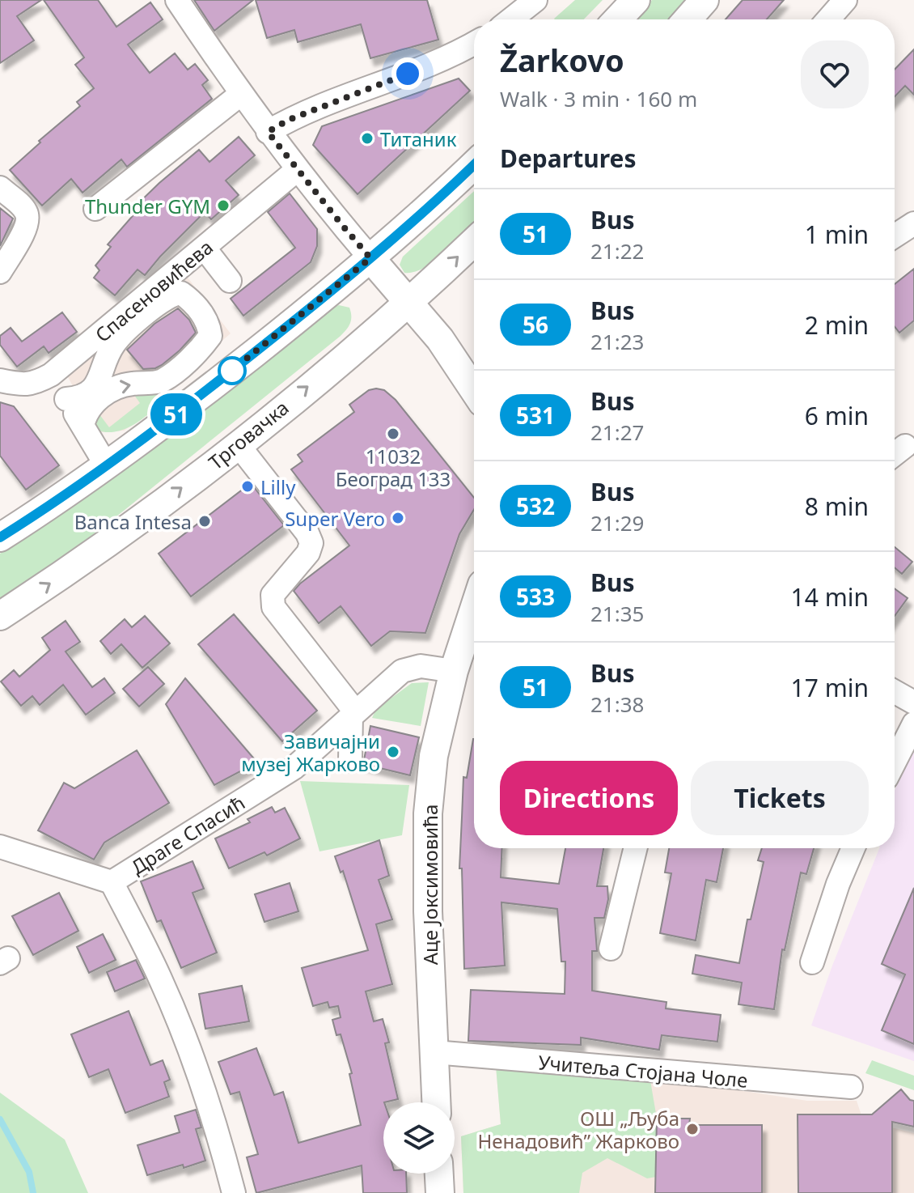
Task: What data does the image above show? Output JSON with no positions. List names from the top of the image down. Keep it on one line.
{"streets":{"main road":["Трговачка","Аце Јоксимовића"],"street":["Спасеновићева","Драге Спасић","Учитеља Стојана Чоле"]},"crossings":[["Драге Спасић","Аце Јоксимовића"],["Аце Јоксимовића","Учитеља Стојана Чоле"]],"places":["Титаник","Thunder GYM","11032 Београд 133","Lilly","Super Vero","Banca Intesa","Завичајни музеј Жарково","ОШ „Љуба Ненадовић” Жарково"],"lines":["bus line 51"],"page":{"on_map":"51","heading":[["Žarkovo","Walk · 3 min · 160 m"],"Departures"],"list":[{"mark":"51","name":"Bus","note":"21:22","value":"1 min"},{"mark":"56","name":"Bus","note":"21:23","value":"2 min"},{"mark":"531","name":"Bus","note":"21:27","value":"6 min"},{"mark":"532","name":"Bus","note":"21:29","value":"8 min"},{"mark":"533","name":"Bus","note":"21:35","value":"14 min"},{"mark":"51","name":"Bus","note":"21:38","value":"17 min"}],"buttons":["Directions","Tickets"]}}
